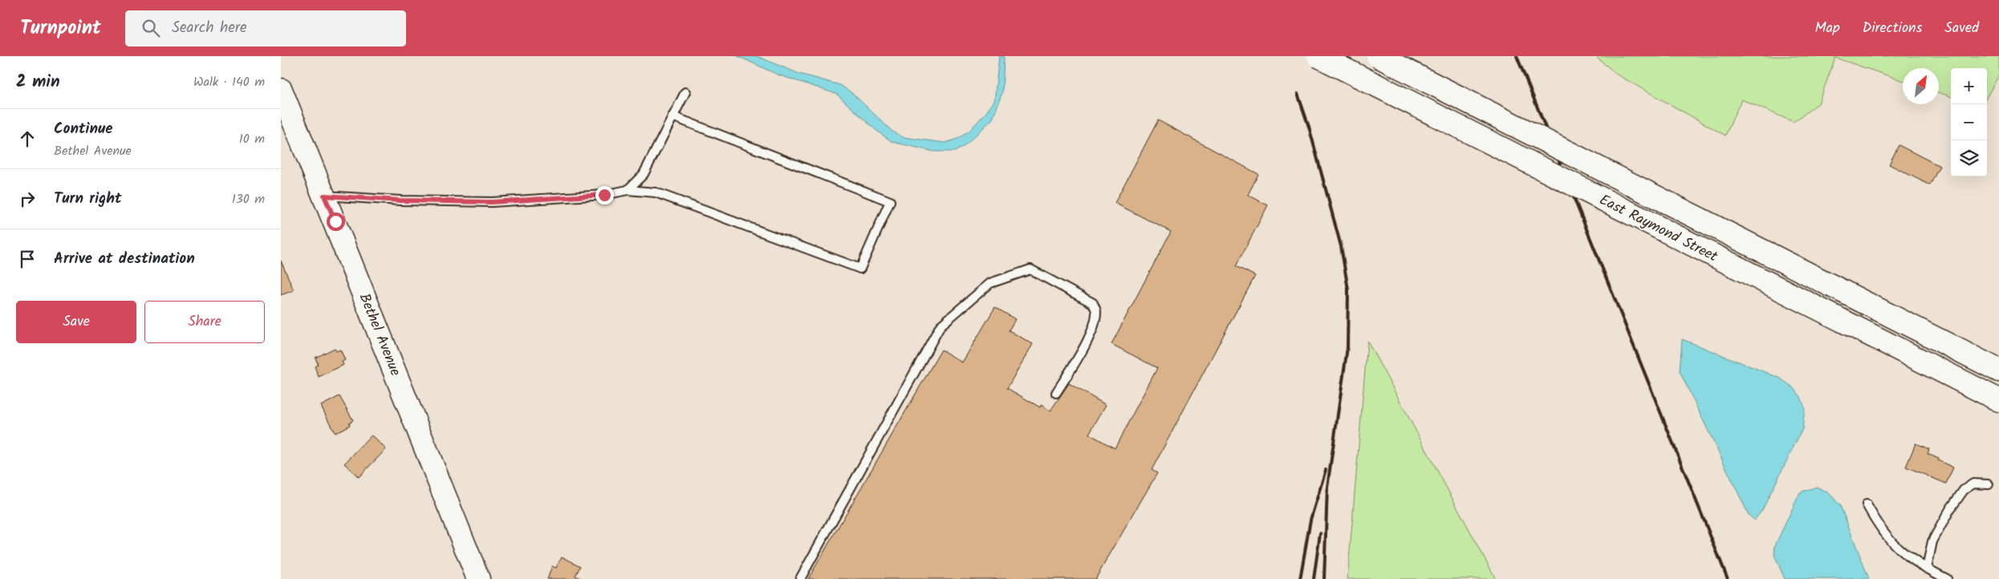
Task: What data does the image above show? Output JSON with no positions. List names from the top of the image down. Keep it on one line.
{"streets":{"main road":["East Raymond Street","Bethel Avenue"]},"north":"top right","page":{"header":"Turnpoint","search":"Search here","nav":["Map","Directions","Saved"],"heading":["2 min","Walk · 140 m"],"map_buttons":["+","−"],"list":[["Continue","Bethel Avenue","10 m"],["Turn right","130 m"],"Arrive at destination"],"buttons":["Save","Share"]}}
